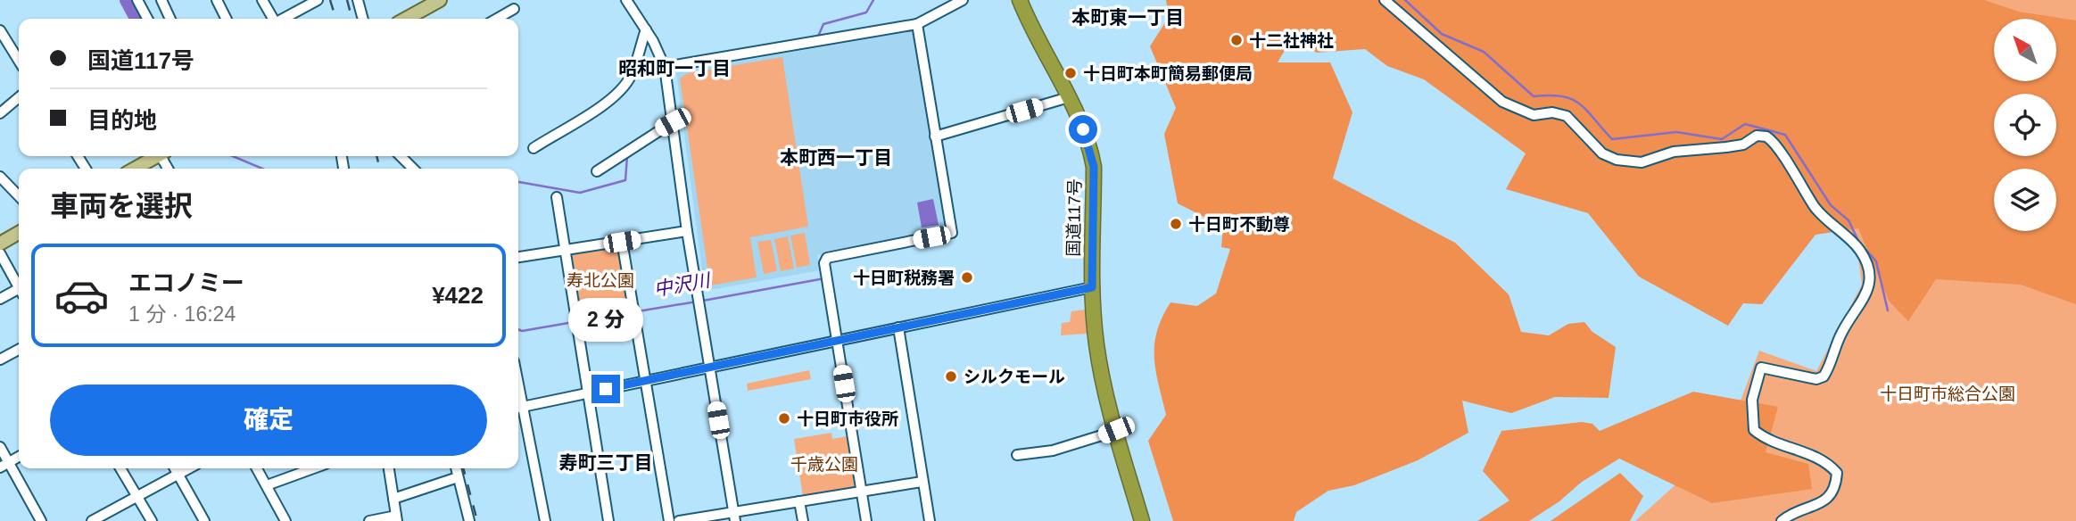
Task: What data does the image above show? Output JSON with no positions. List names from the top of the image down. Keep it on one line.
{"streets":{"highway":["国道117号"]},"districts":["本町東一丁目","昭和町一丁目","本町西一丁目","寿町三丁目"],"water":["中沢川"],"parks":["寿北公園","十日町市総合公園","千歳公園"],"places":["十二社神社","十日町本町簡易郵便局","十日町不動尊","十日町税務署","シルクモール","十日町市役所"],"north":"top left","page":{"banner":["国道117号","目的地"],"heading":"車両を選択","list":[{"name":"エコノミー","note":"1 分 · 16:24","value":"¥422"}],"bubble":"2 分","buttons":"確定"}}
